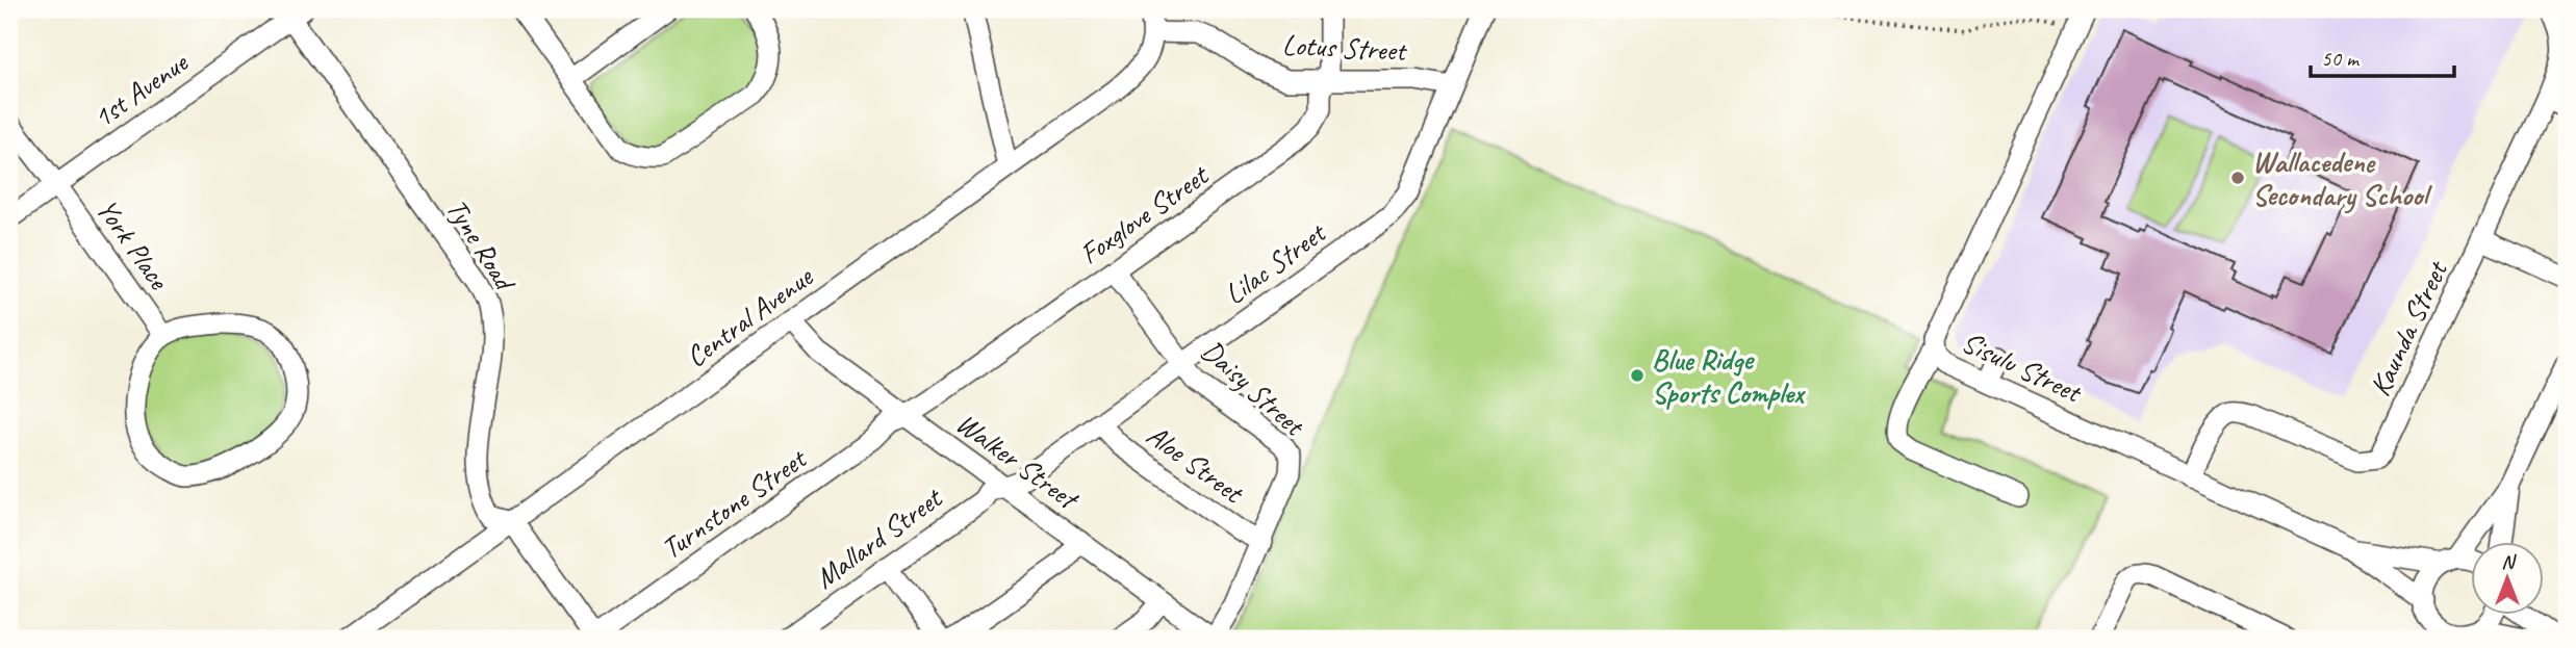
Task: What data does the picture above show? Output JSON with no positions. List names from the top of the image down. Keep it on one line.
{"streets":{"street":["Lotus Street","1st Avenue","Foxglove Street","York Place","Tyne Road","Lilac Street","Central Avenue","Kaunda Street","Sisulu Street","Daisy Street","Walker Street","Aloe Street","Turnstone Street","Mallard Street"]},"crossings":[["Lotus Street","Foxglove Street"],["Lotus Street","Lilac Street"],["Lotus Street","Central Avenue"],["1st Avenue","York Place"],["1st Avenue","Tyne Road"],["Foxglove Street","Daisy Street"],["Foxglove Street","Walker Street"],["Foxglove Street","Turnstone Street"],["Tyne Road","Central Avenue"],["Lilac Street","Daisy Street"],["Lilac Street","Walker Street"],["Lilac Street","Aloe Street"],["Lilac Street","Mallard Street"],["Central Avenue","Walker Street"],["Kaunda Street","Sisulu Street"],["Daisy Street","Walker Street"],["Daisy Street","Aloe Street"],["Walker Street","Turnstone Street"],["Walker Street","Mallard Street"]],"places":["Wallacedene Secondary School","Blue Ridge Sports Complex"],"scale_bar":"50 m","north":"top"}
